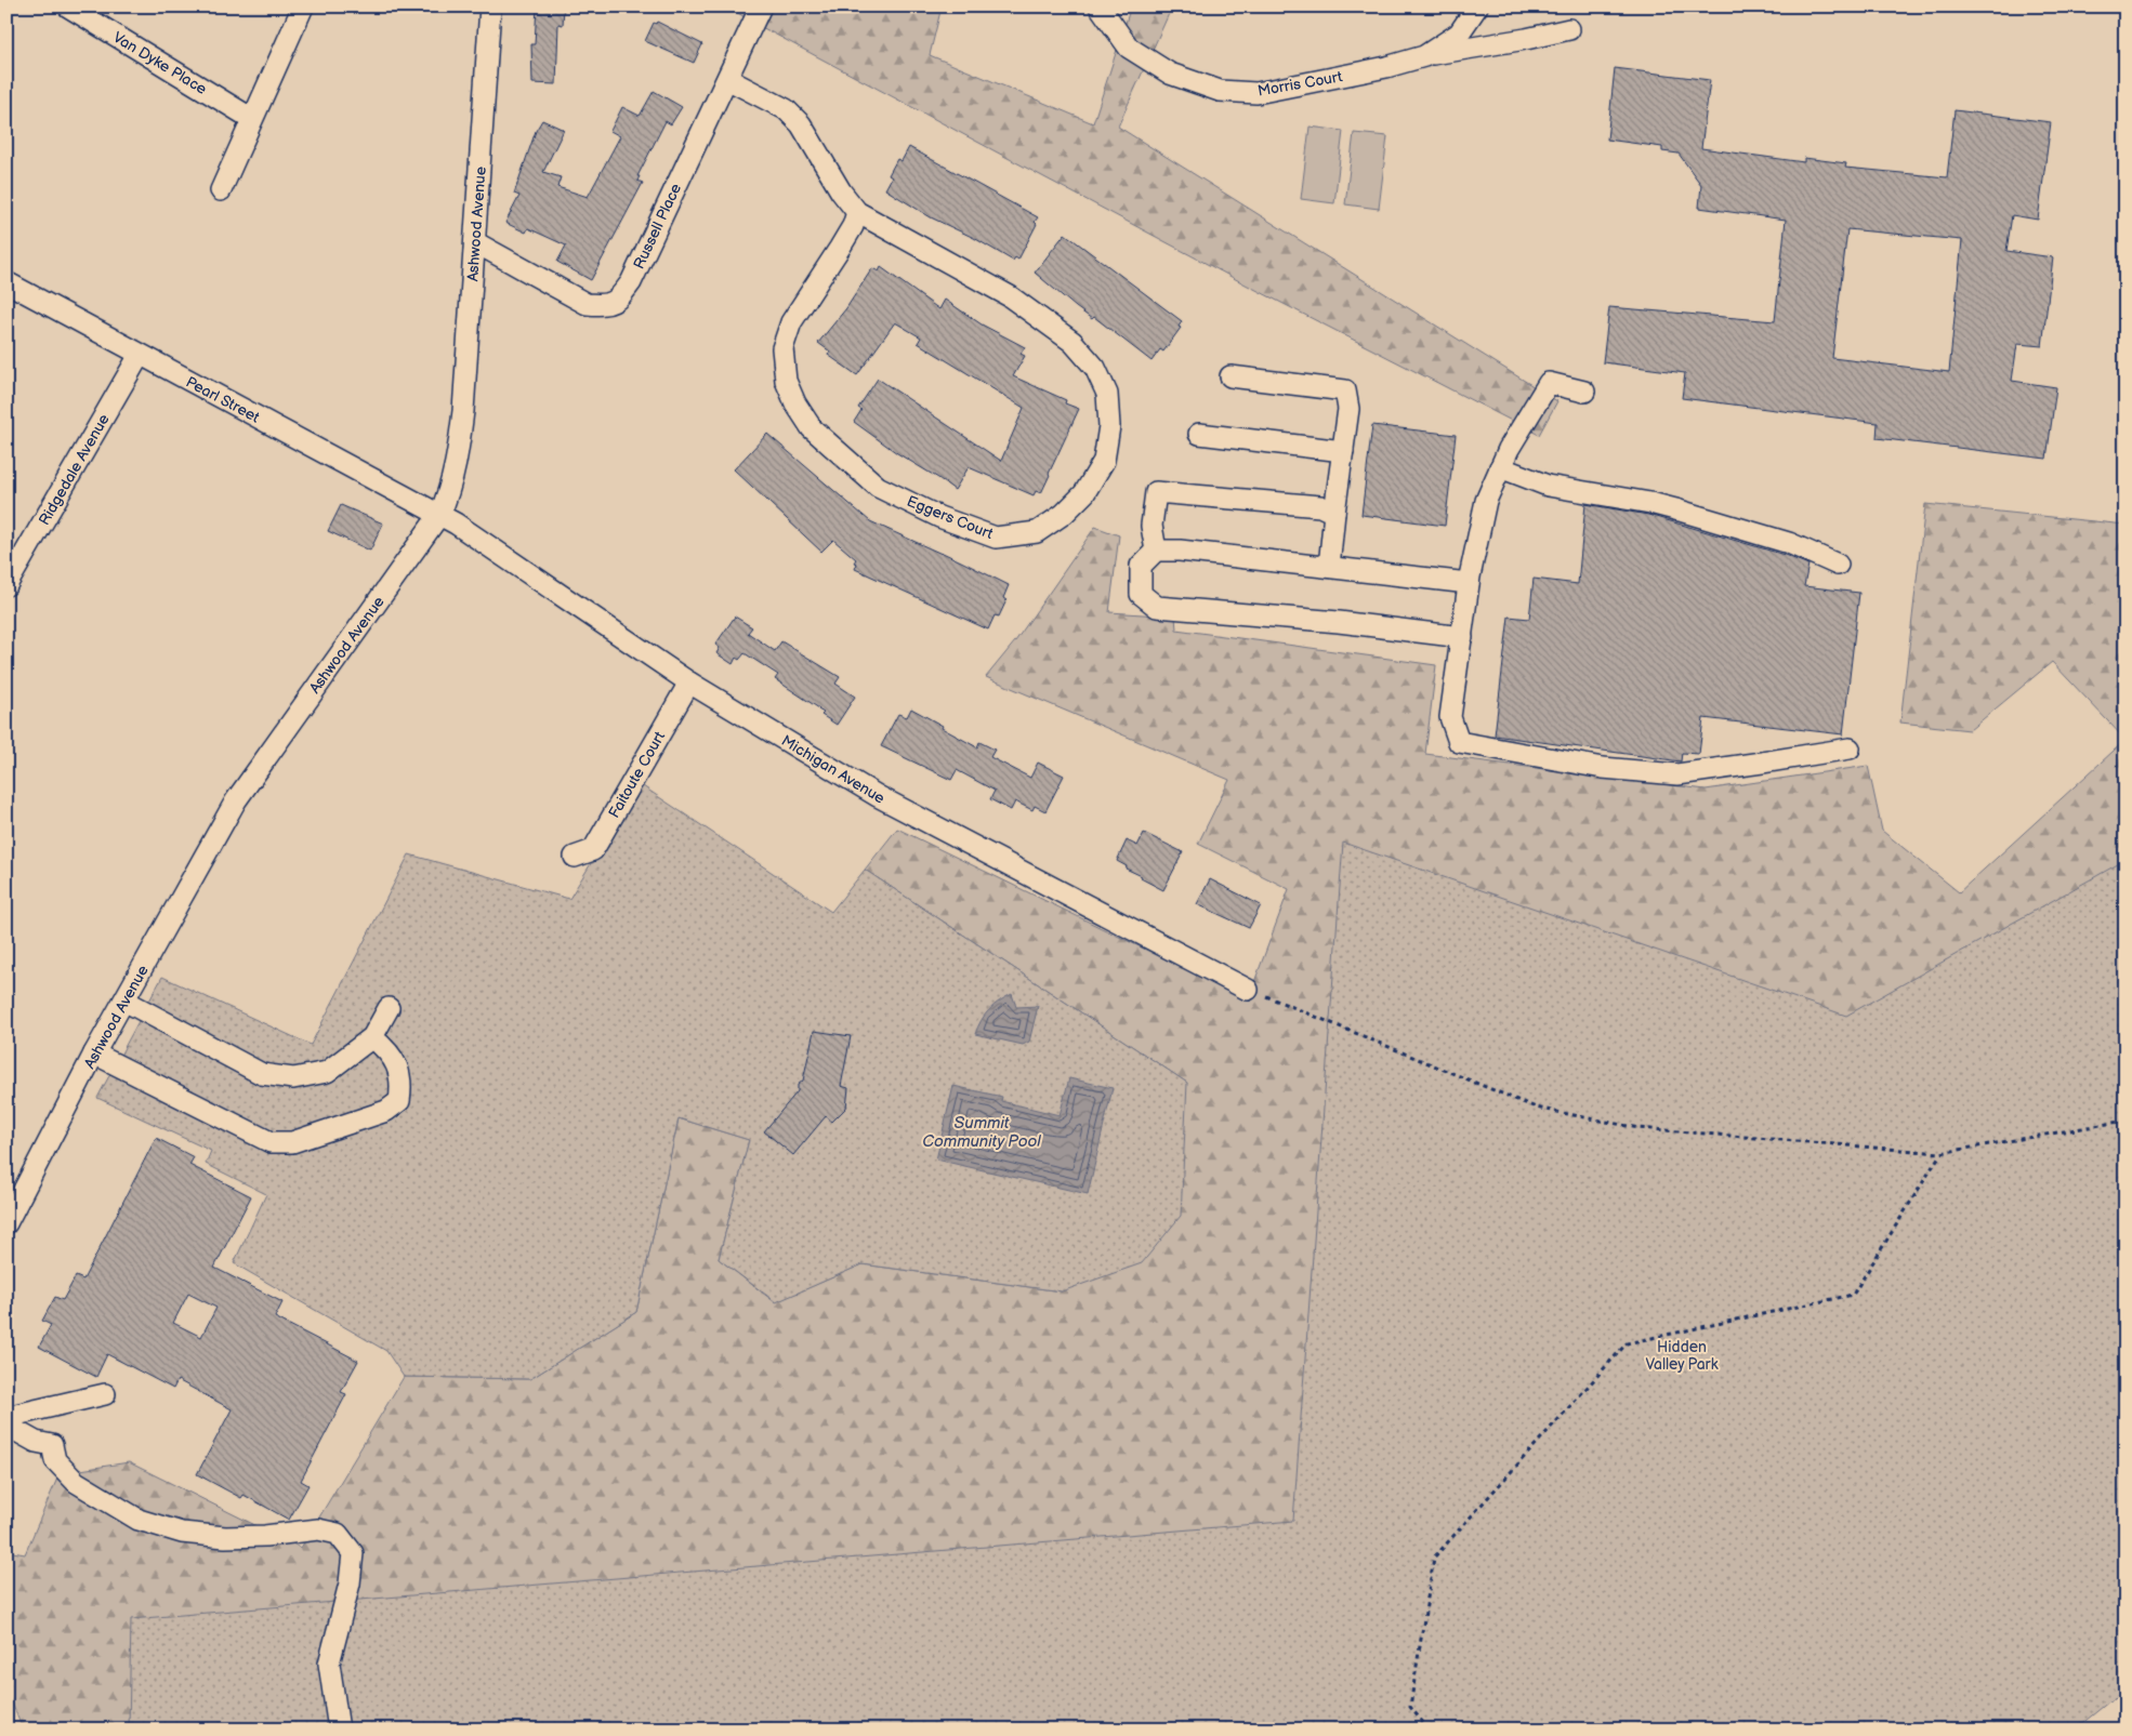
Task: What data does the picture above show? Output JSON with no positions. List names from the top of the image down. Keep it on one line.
{"streets":{"street":["Van Dyke Place","Morris Court","Ashwood Avenue","Russell Place","Pearl Street","Ridgedale Avenue","Eggers Court","Michigan Avenue","Faitoute Court"]},"crossings":[["Ashwood Avenue","Russell Place"],["Ashwood Avenue","Pearl Street"],["Ashwood Avenue","Michigan Avenue"],["Russell Place","Eggers Court"],["Pearl Street","Ridgedale Avenue"],["Pearl Street","Michigan Avenue"],["Michigan Avenue","Faitoute Court"]],"water":["Summit Community Pool"],"parks":["Hidden Valley Park"]}
